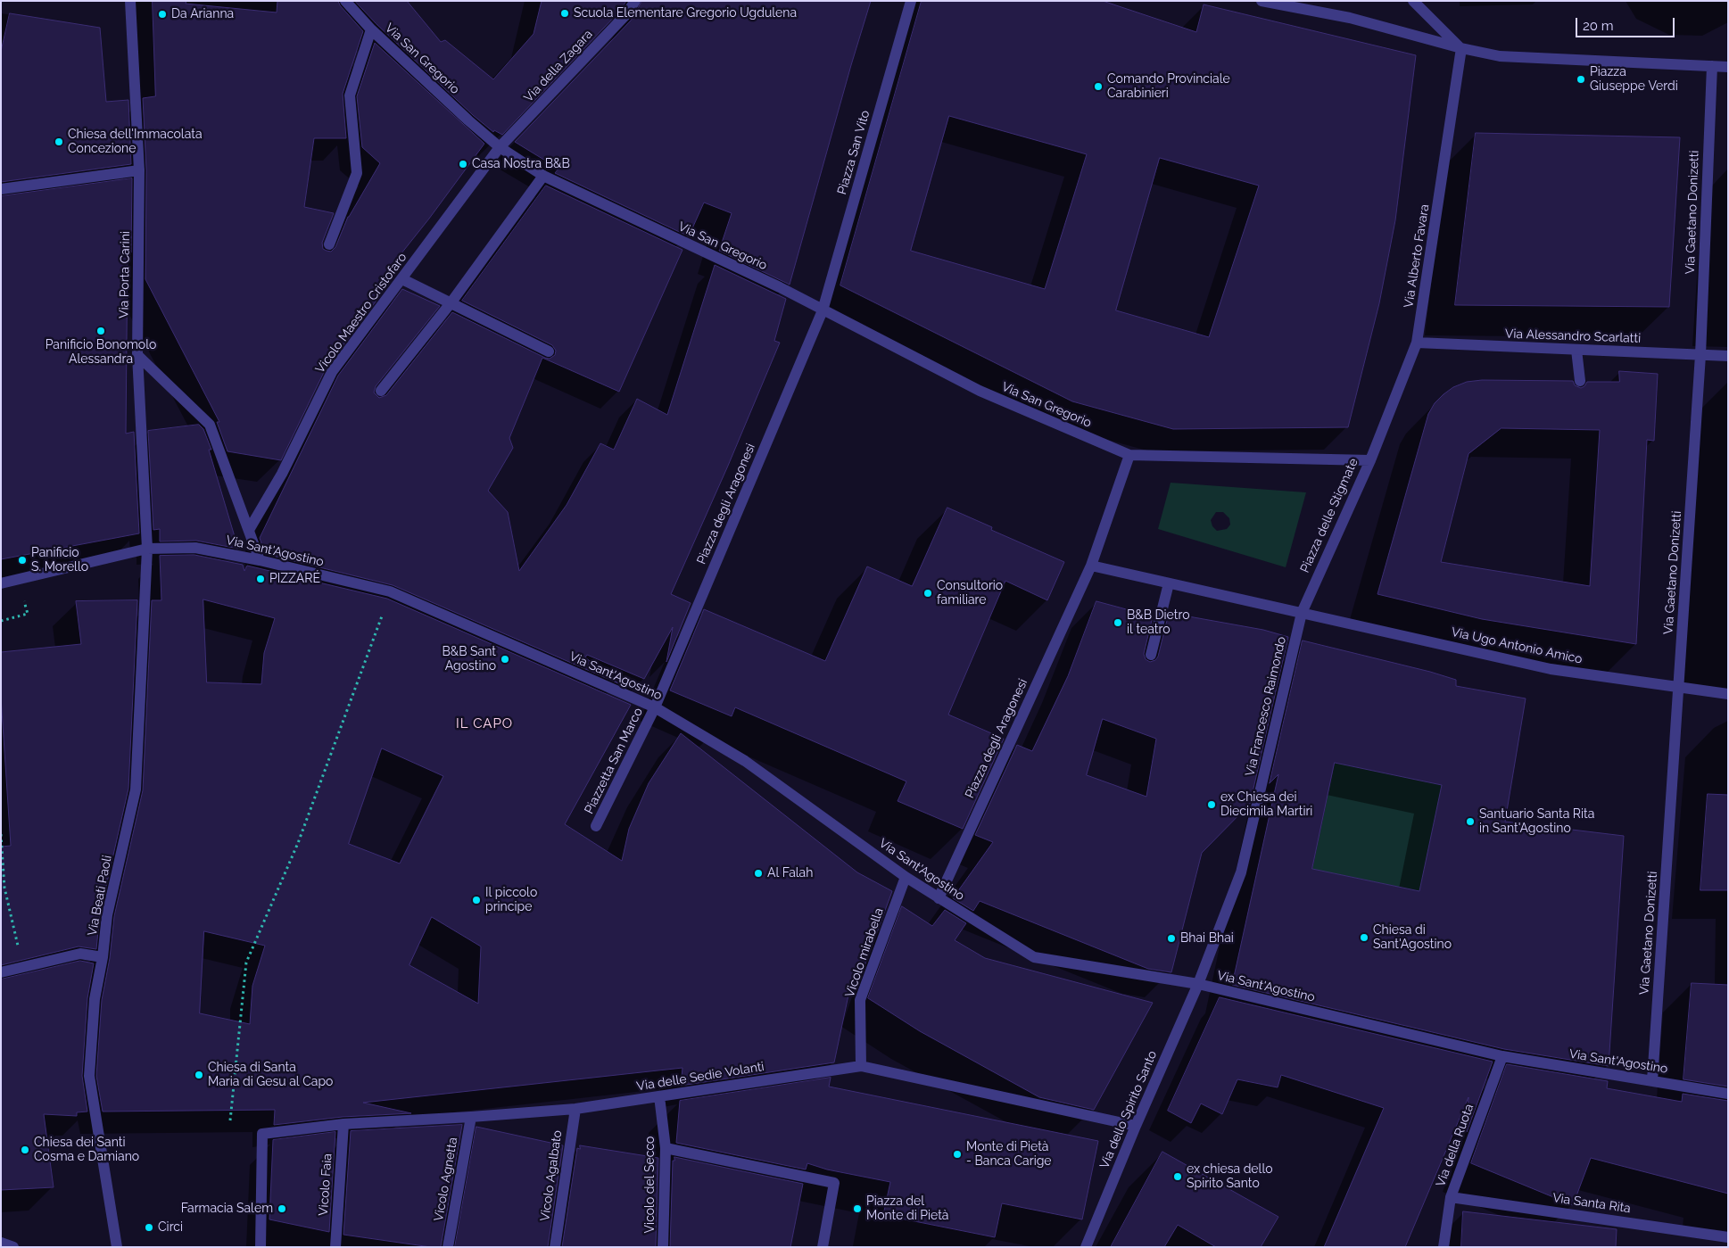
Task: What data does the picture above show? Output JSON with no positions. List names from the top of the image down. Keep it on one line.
{"streets":{"street":["Via San Gregorio","Via della Zagara","Piazza San Vito","Via Gaetano Donizetti","Via Alberto Favara","Via Porta Carini","Vicolo Maestro Cristofaro","Via Alessandro Scarlatti","Piazza degli Aragonesi","Piazza delle Stigmate","Via Sant'Agostino","Via Ugo Antonio Amico","Via Francesco Raimondo","Piazzetta San Marco","Via Beati Paoli","Vicolo mirabella","Via delle Sedie Volanti","Via dello Spirito Santo","Via della Ruota","Vicolo Agalbato","Vicolo Agnetta","Vicolo Faia","Vicolo del Secco","Via Santa Rita"]},"crossings":[["Via San Gregorio","Via della Zagara"],["Via San Gregorio","Piazza San Vito"],["Via San Gregorio","Vicolo Maestro Cristofaro"],["Via San Gregorio","Piazza degli Aragonesi"],["Via San Gregorio","Piazza delle Stigmate"],["Via della Zagara","Vicolo Maestro Cristofaro"],["Piazza San Vito","Piazza degli Aragonesi"],["Via Gaetano Donizetti","Via Alessandro Scarlatti"],["Via Gaetano Donizetti","Via Sant'Agostino"],["Via Gaetano Donizetti","Via Ugo Antonio Amico"],["Via Alberto Favara","Via Alessandro Scarlatti"],["Via Alberto Favara","Piazza delle Stigmate"],["Via Porta Carini","Via Sant'Agostino"],["Via Porta Carini","Via Beati Paoli"],["Piazza degli Aragonesi","Via Sant'Agostino"],["Piazza degli Aragonesi","Piazzetta San Marco"],["Piazza delle Stigmate","Via Ugo Antonio Amico"],["Piazza delle Stigmate","Via Francesco Raimondo"],["Via Sant'Agostino","Via Francesco Raimondo"],["Via Sant'Agostino","Piazzetta San Marco"],["Via Sant'Agostino","Via Beati Paoli"],["Via Sant'Agostino","Vicolo mirabella"],["Via Sant'Agostino","Via dello Spirito Santo"],["Via Sant'Agostino","Via della Ruota"],["Via Ugo Antonio Amico","Via Francesco Raimondo"],["Via Francesco Raimondo","Via dello Spirito Santo"],["Vicolo mirabella","Via delle Sedie Volanti"],["Via delle Sedie Volanti","Via dello Spirito Santo"],["Via delle Sedie Volanti","Vicolo Agalbato"],["Via delle Sedie Volanti","Vicolo Agnetta"],["Via delle Sedie Volanti","Vicolo Faia"],["Via delle Sedie Volanti","Vicolo del Secco"],["Via della Ruota","Via Santa Rita"]],"districts":["IL CAPO"],"places":["Scuola Elementare Gregorio Ugdulena","Da Arianna","Piazza Giuseppe Verdi","Comando Provinciale Carabinieri","Chiesa dell'Immacolata Concezione","Casa Nostra B&B","Panificio Bonomolo Alessandra","Panificio S. Morello","PIZZARÉ","Consultorio familiare","B&B Dietro il teatro","B&B Sant Agostino","ex Chiesa dei Diecimila Martiri","Santuario Santa Rita in Sant'Agostino","Al Falah","Il piccolo principe","Chiesa di Sant'Agostino","Bhai Bhai","Chiesa di Santa Maria di Gesu al Capo","Chiesa dei Santi Cosma e Damiano","Monte di Pietà - Banca Carige","ex chiesa dello Spirito Santo","Farmacia Salem","Piazza del Monte di Pietà","Circi"],"scale_bar":"20 m"}
